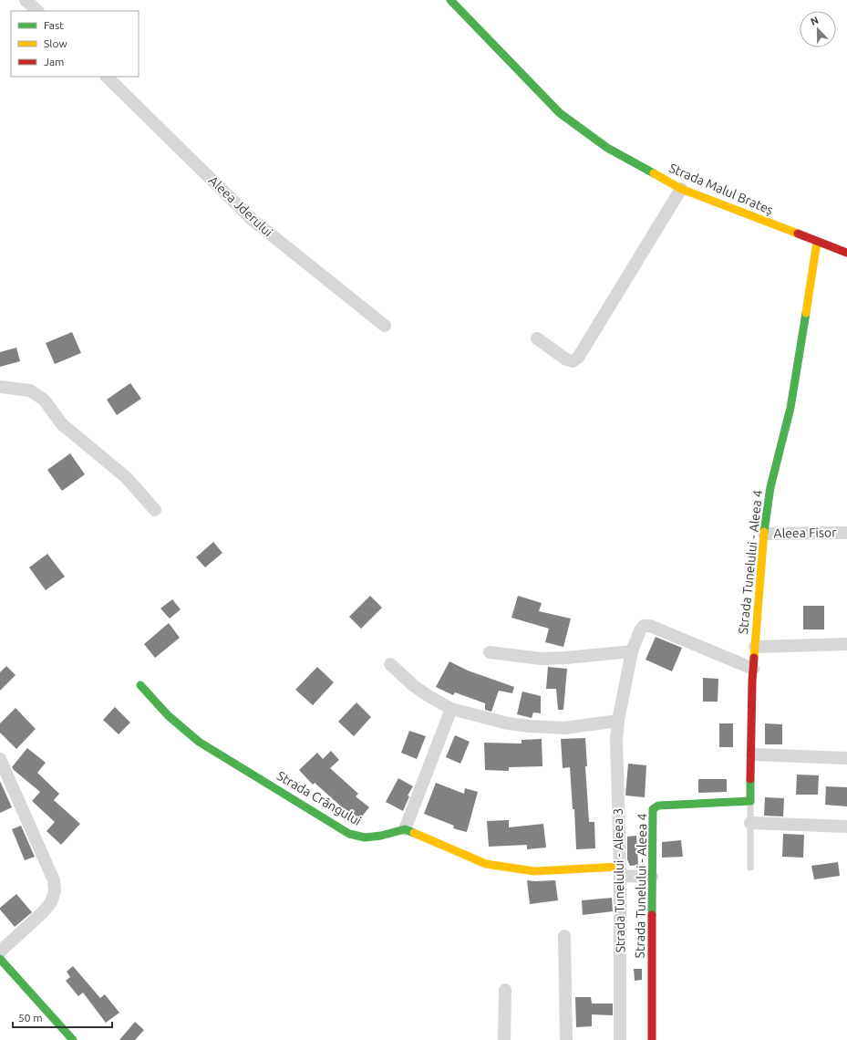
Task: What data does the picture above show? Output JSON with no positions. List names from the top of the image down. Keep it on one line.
{"streets":{"street":["Strada Malul Brateș","Aleea Jderului","Aleea Fisor","Strada Tunelului - Aleea 4","Strada Crângului","Strada Tunelului - Aleea 3"]},"crossings":[["Strada Malul Brateș","Strada Tunelului - Aleea 4"],["Aleea Fisor","Strada Tunelului - Aleea 4"],["Strada Tunelului - Aleea 4","Strada Tunelului - Aleea 3"]],"legend":["Fast","Slow","Jam"],"scale_bar":"50 m","north":"top"}
